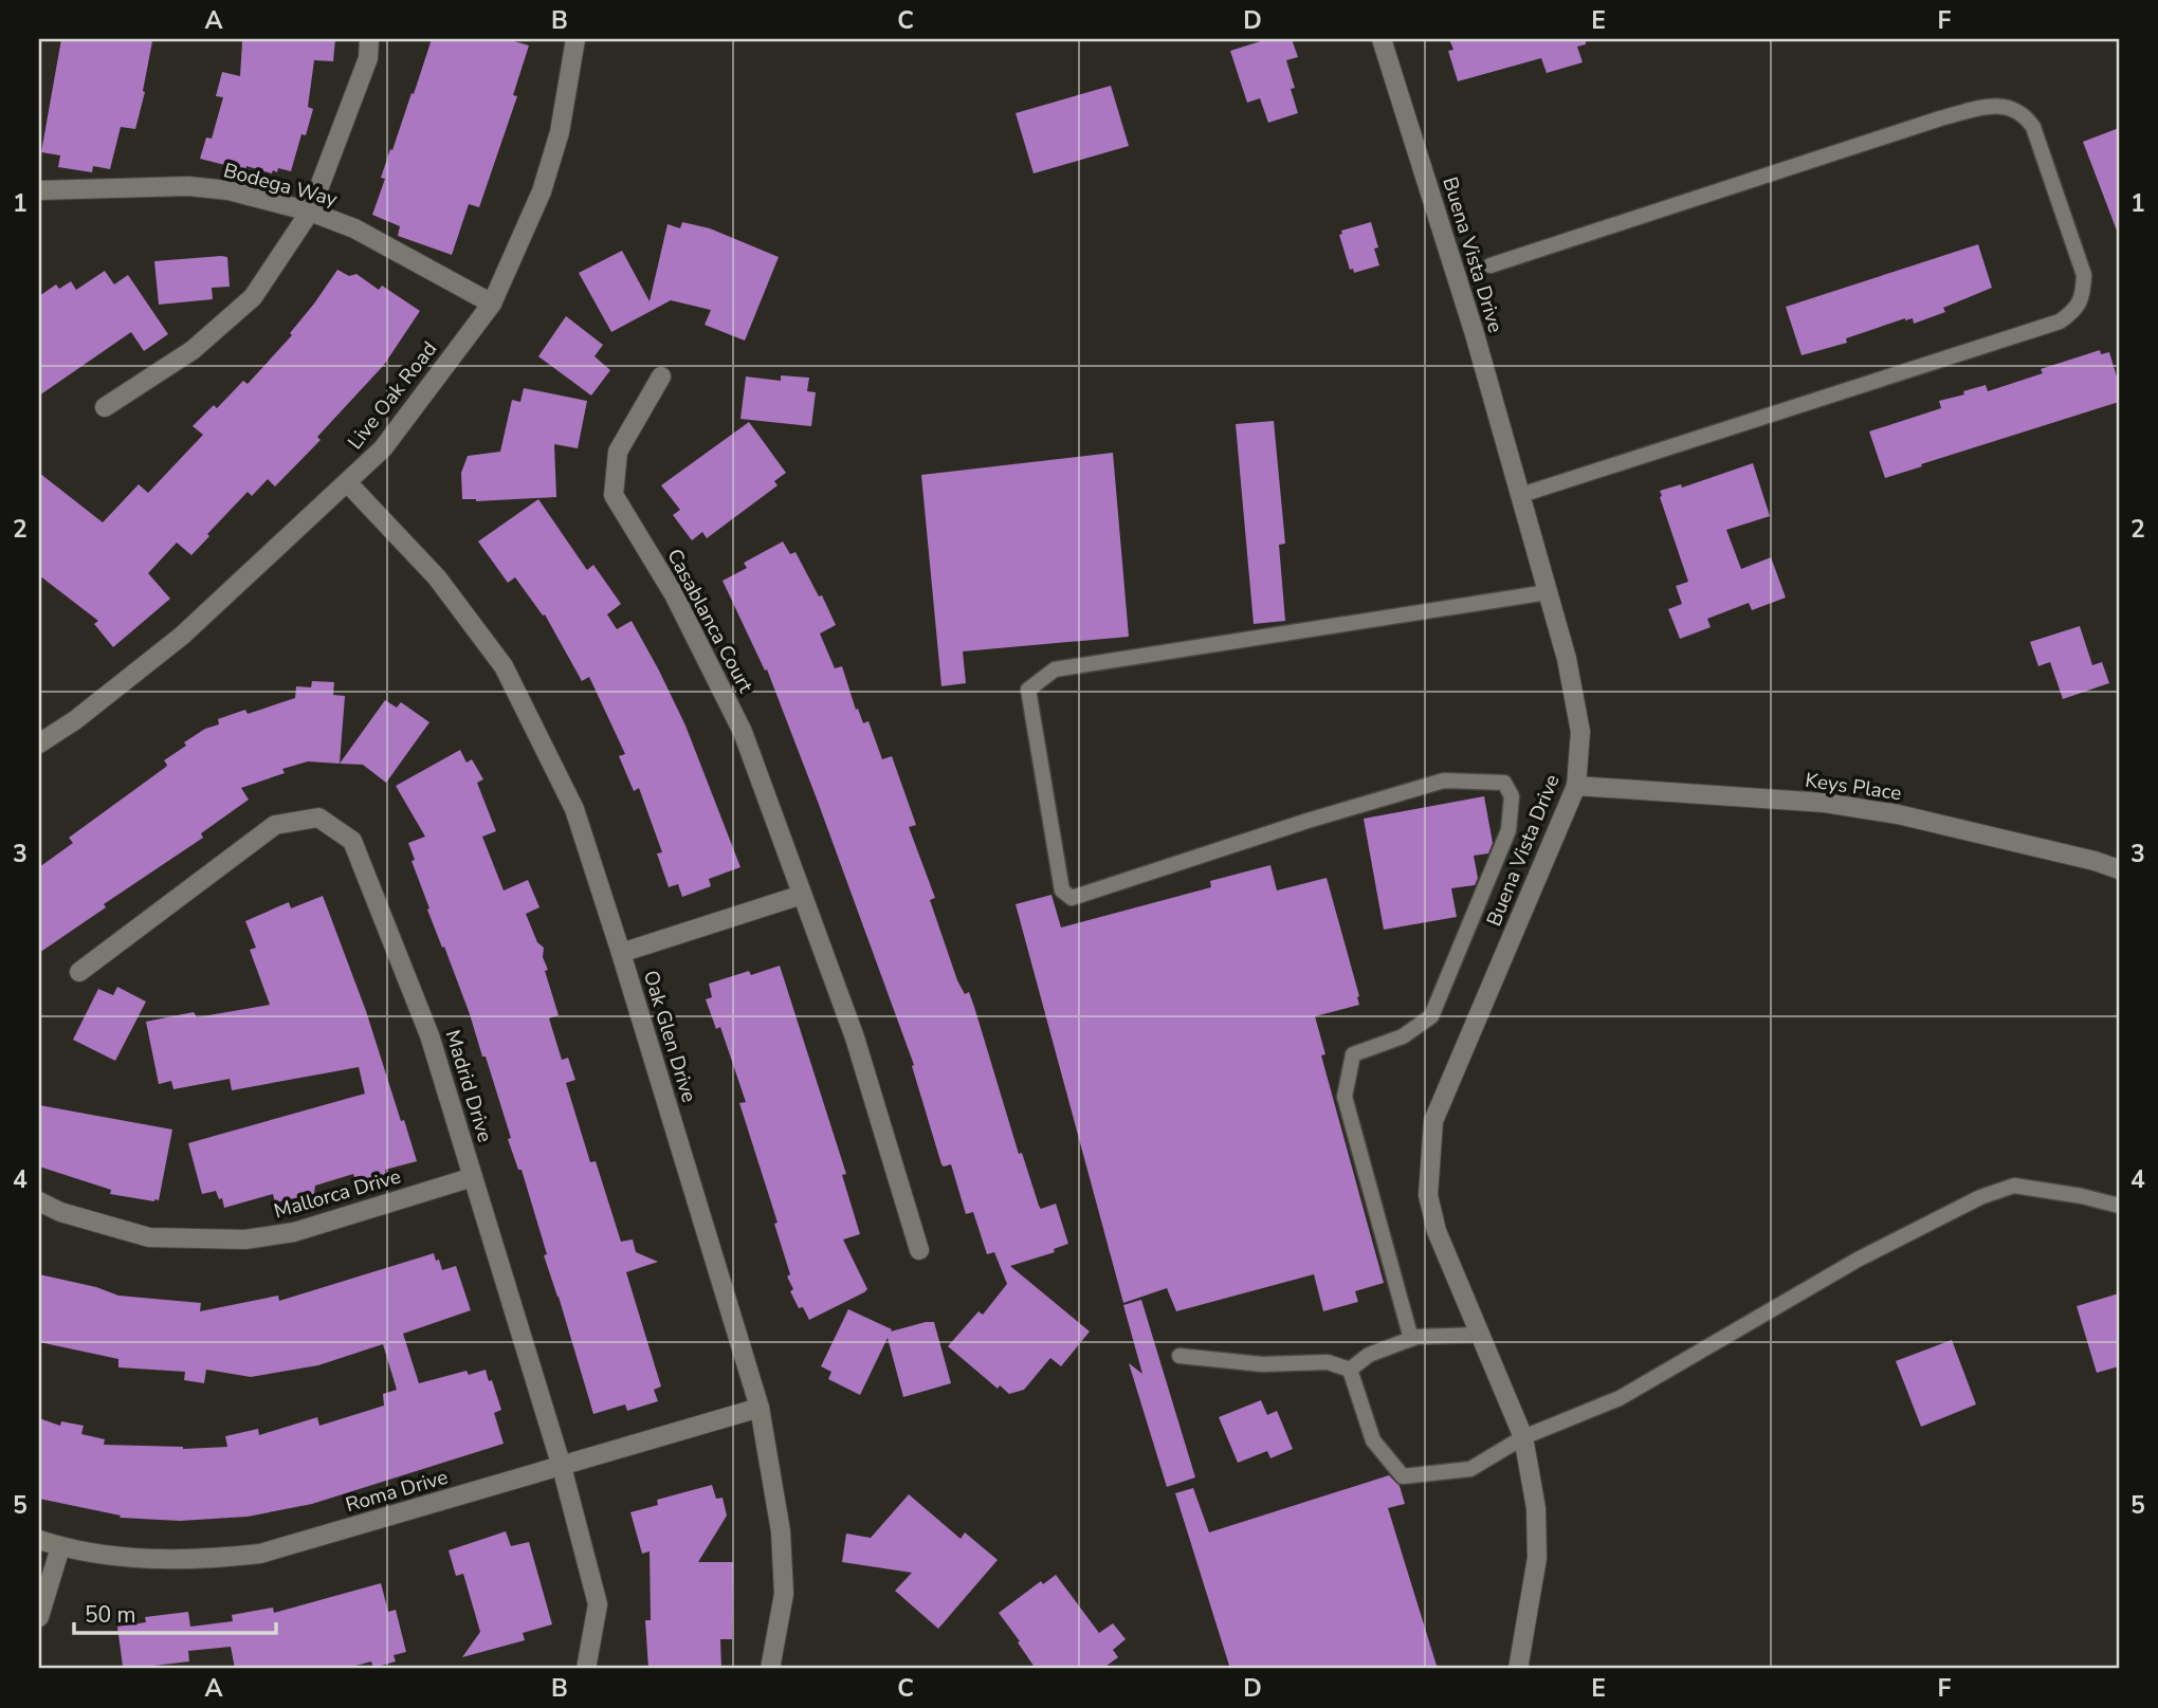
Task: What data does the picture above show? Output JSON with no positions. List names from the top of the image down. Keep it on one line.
{"streets":{"street":["Bodega Way","Buena Vista Drive","Live Oak Road","Casablanca Court","Keys Place","Oak Glen Drive","Madrid Drive","Mallorca Drive","Roma Drive"]},"crossings":[["Bodega Way","Live Oak Road"],["Buena Vista Drive","Keys Place"],["Live Oak Road","Oak Glen Drive"],["Oak Glen Drive","Roma Drive"],["Madrid Drive","Mallorca Drive"],["Madrid Drive","Roma Drive"]],"scale_bar":"50 m","grid":{"columns":["A","B","C","D","E","F"],"rows":["1","2","3","4","5"]}}
